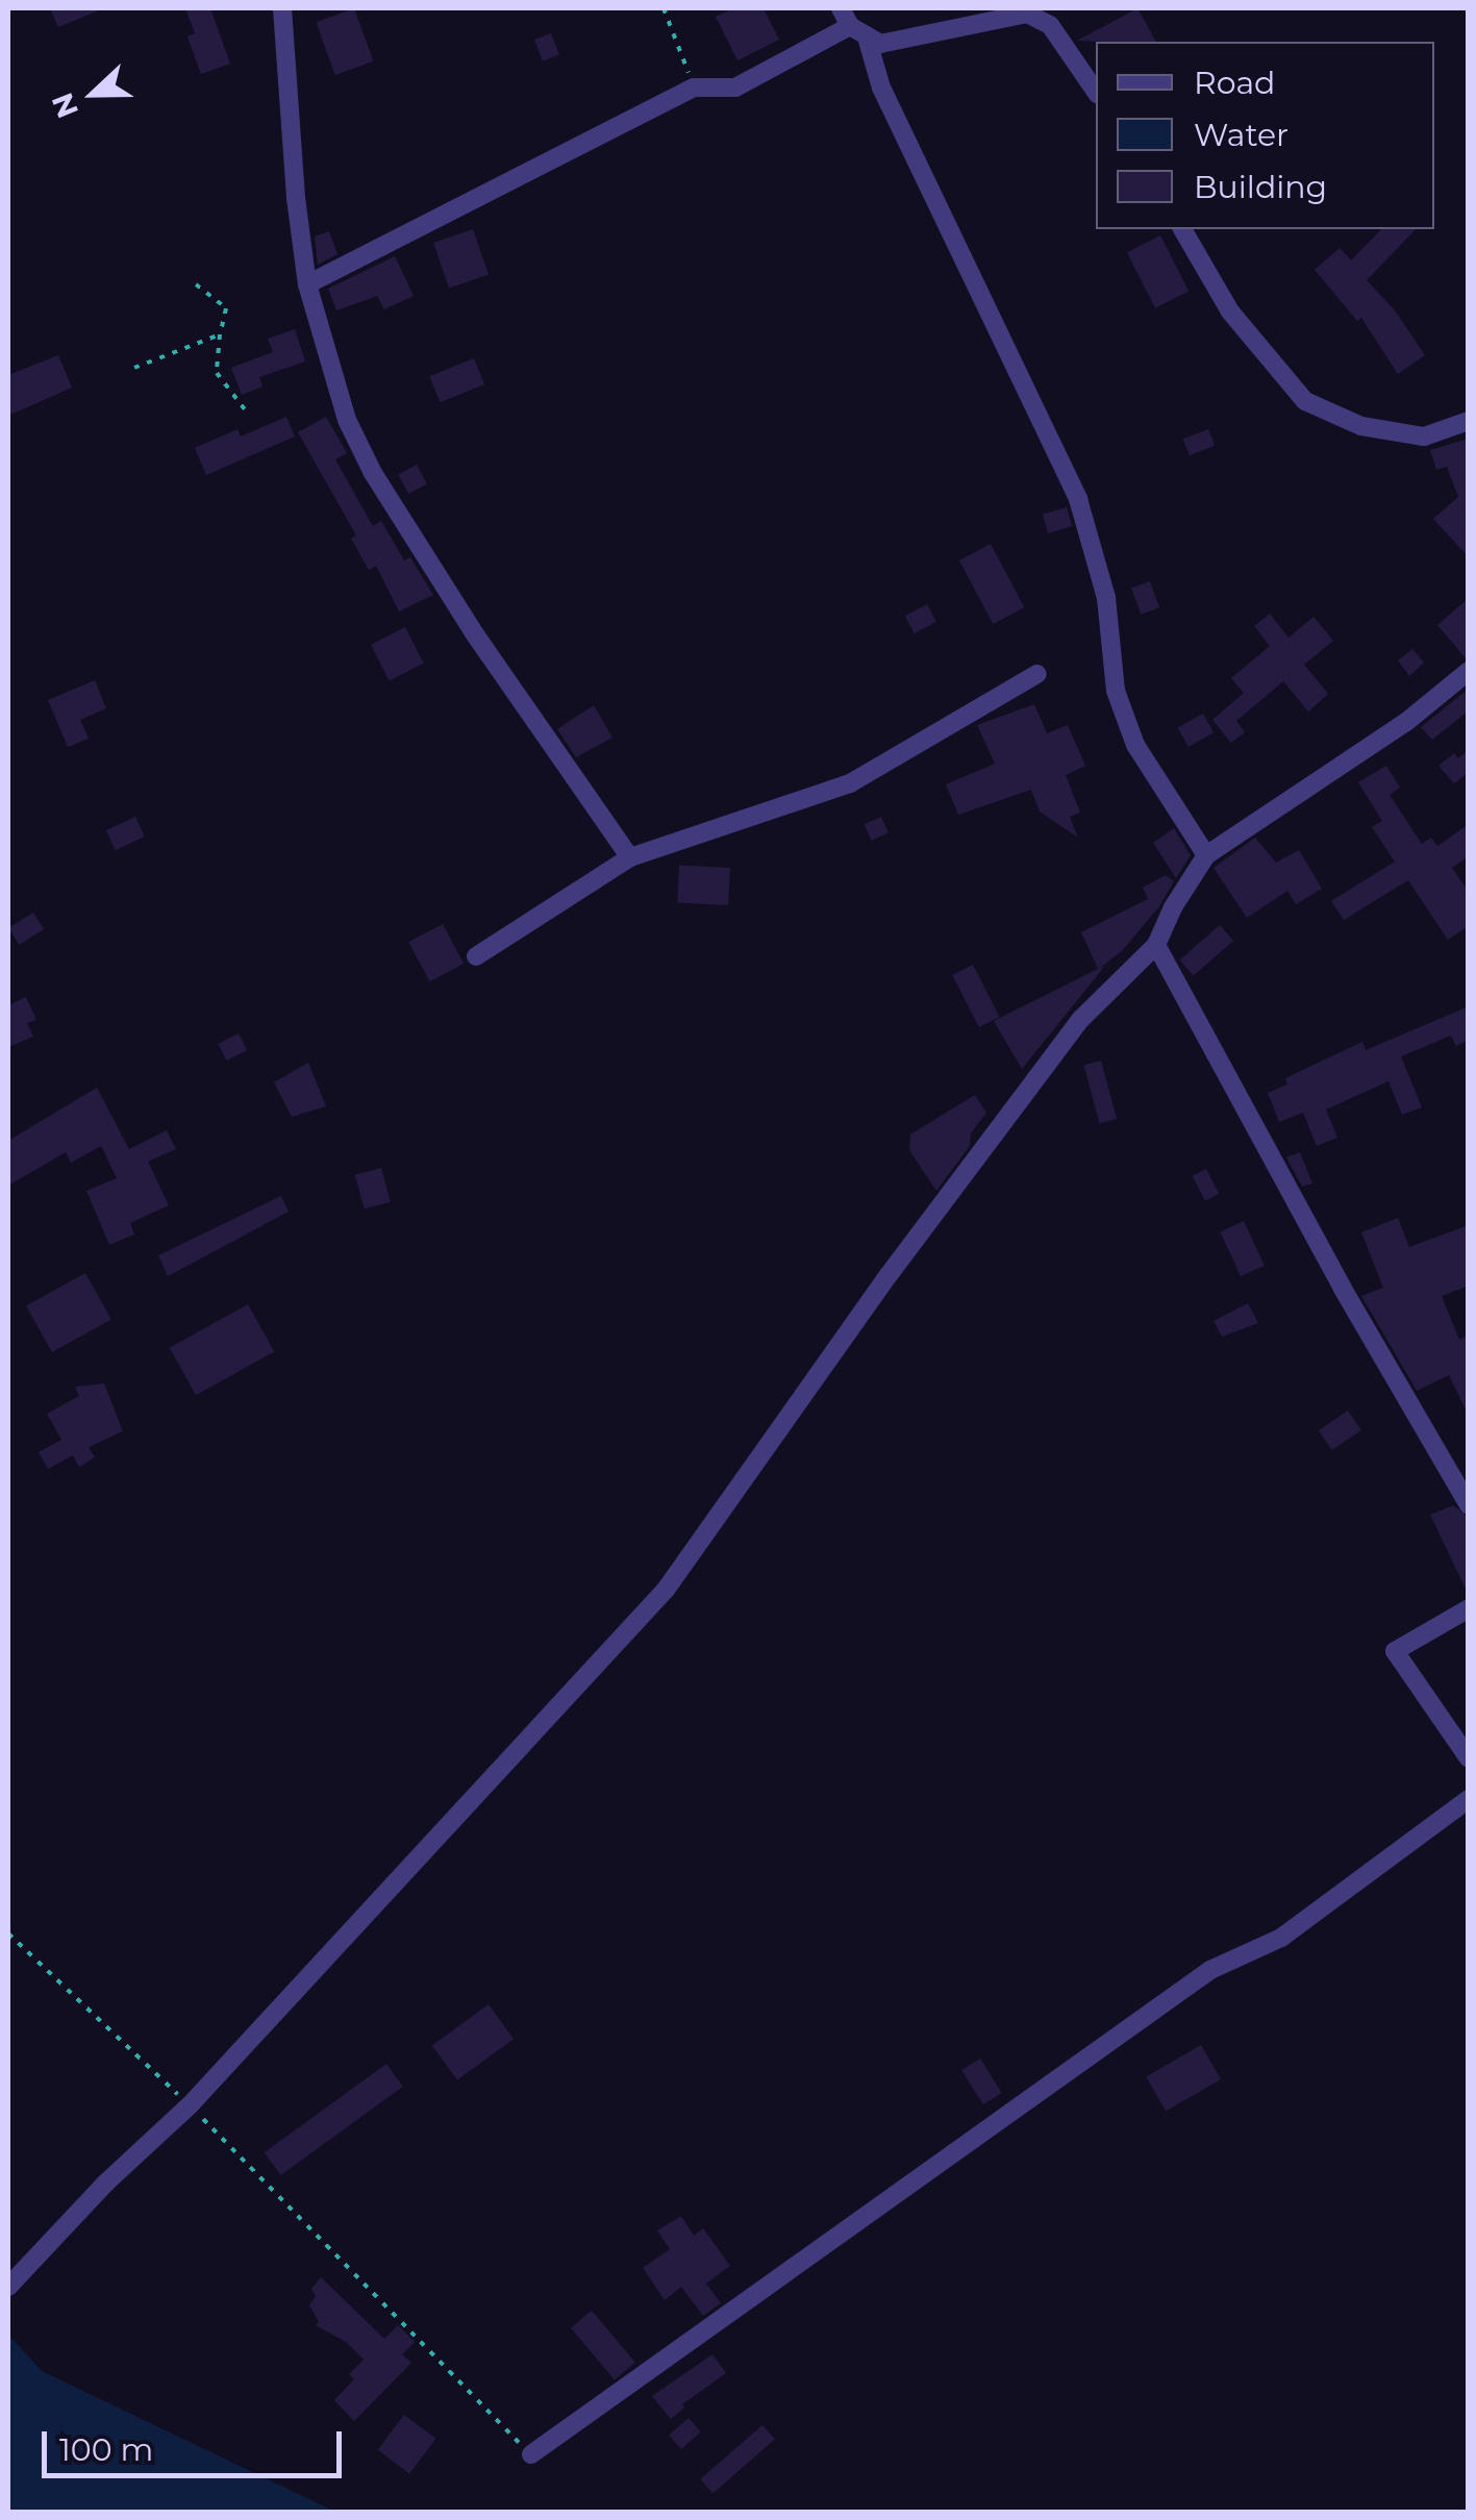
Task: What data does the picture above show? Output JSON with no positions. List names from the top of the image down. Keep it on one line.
{"legend":["Road","Water","Building"],"scale_bar":"100 m","north":"left"}
